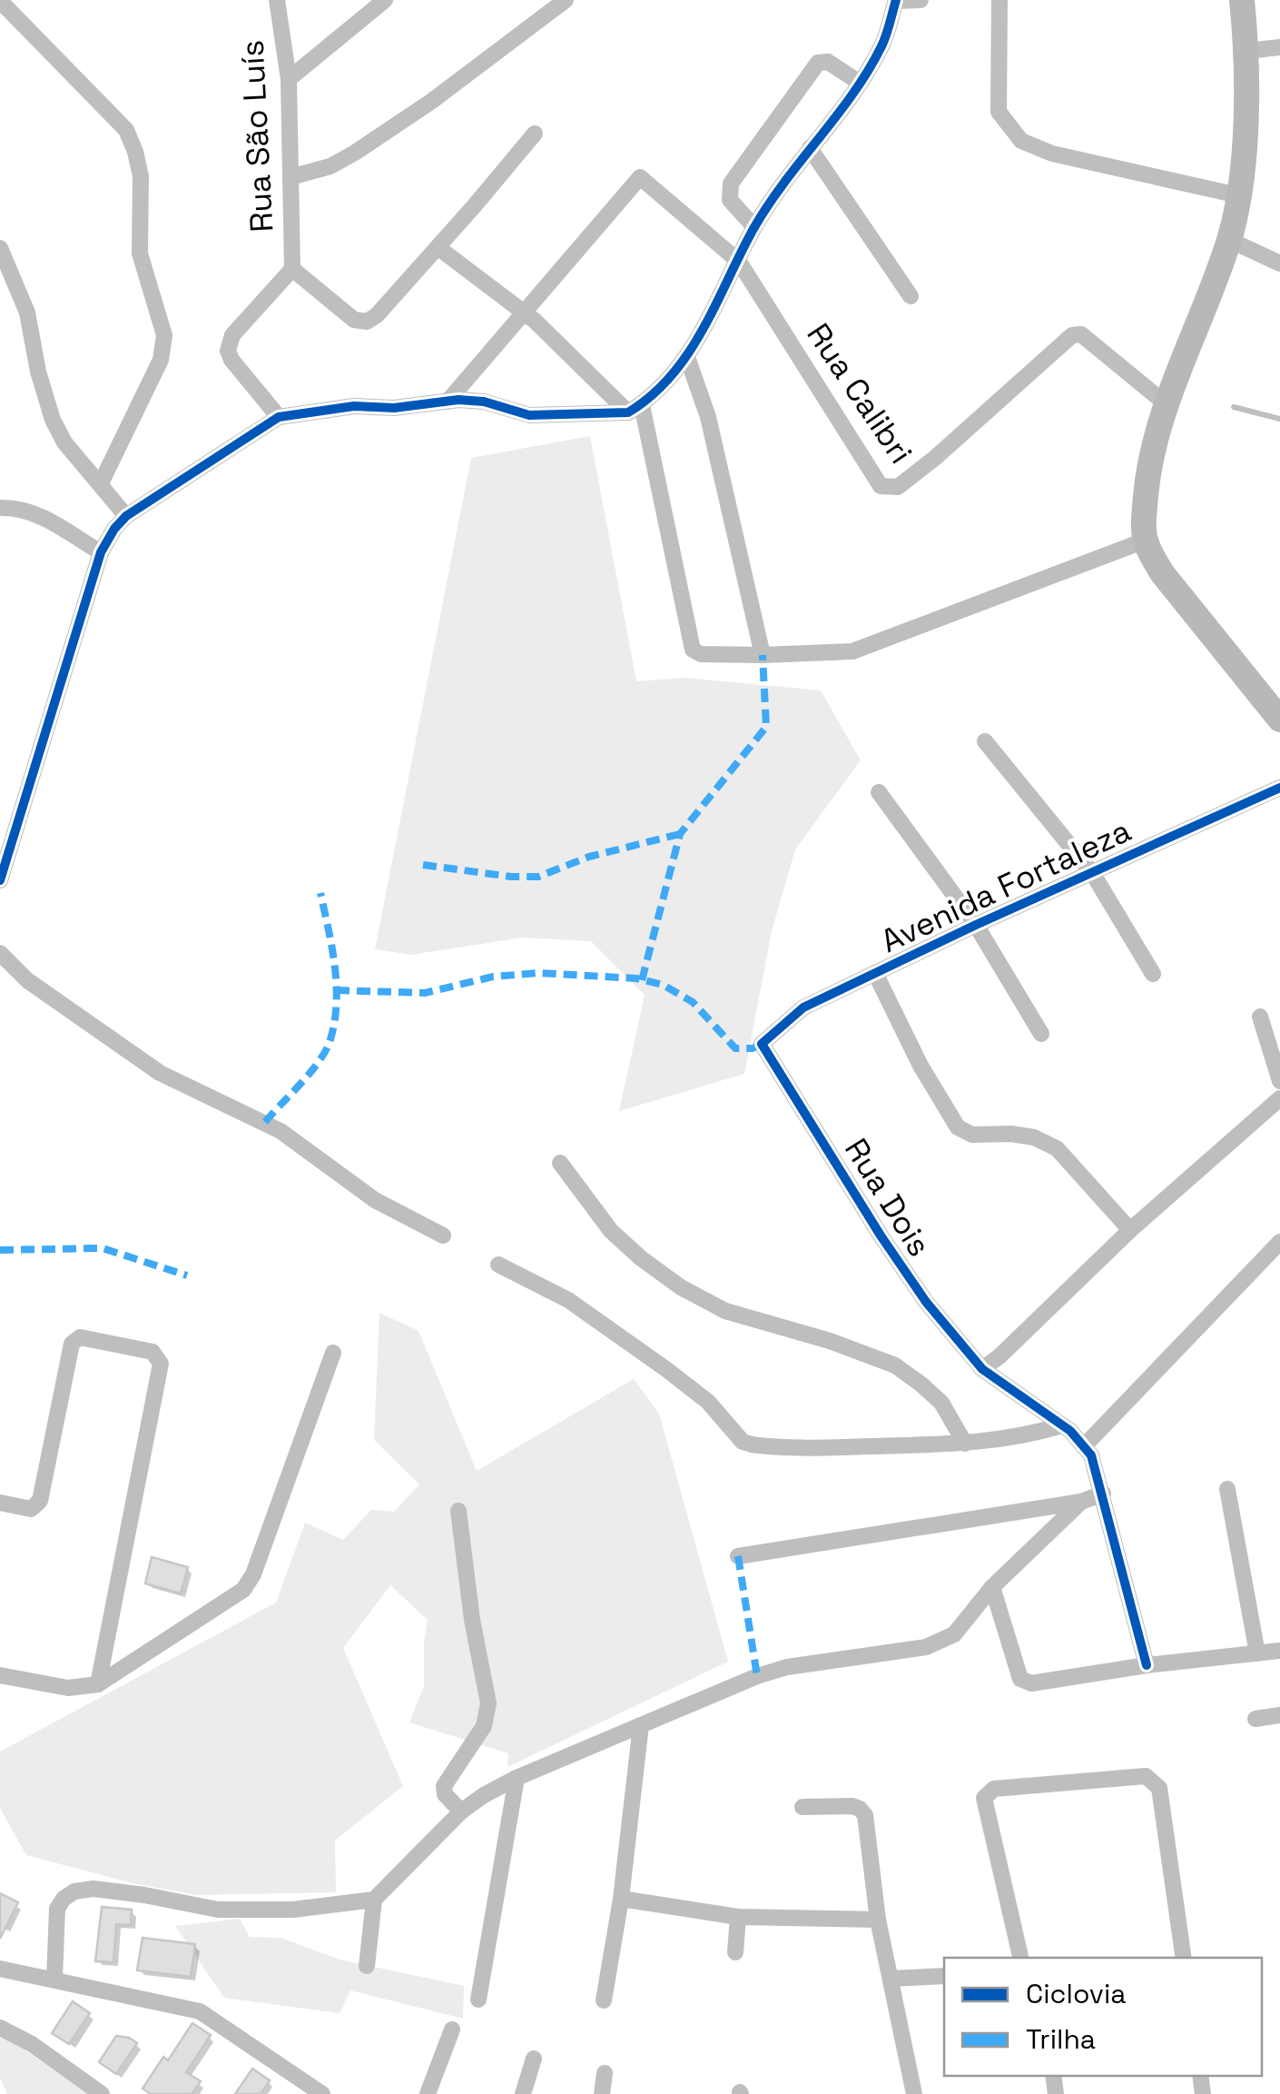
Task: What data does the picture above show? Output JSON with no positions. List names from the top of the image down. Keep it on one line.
{"streets":{"street":["Rua São Luís","Rua Calibri","Avenida Fortaleza","Rua Dois"]},"crossings":[["Avenida Fortaleza","Rua Dois"]],"legend":["Ciclovia","Trilha"]}
